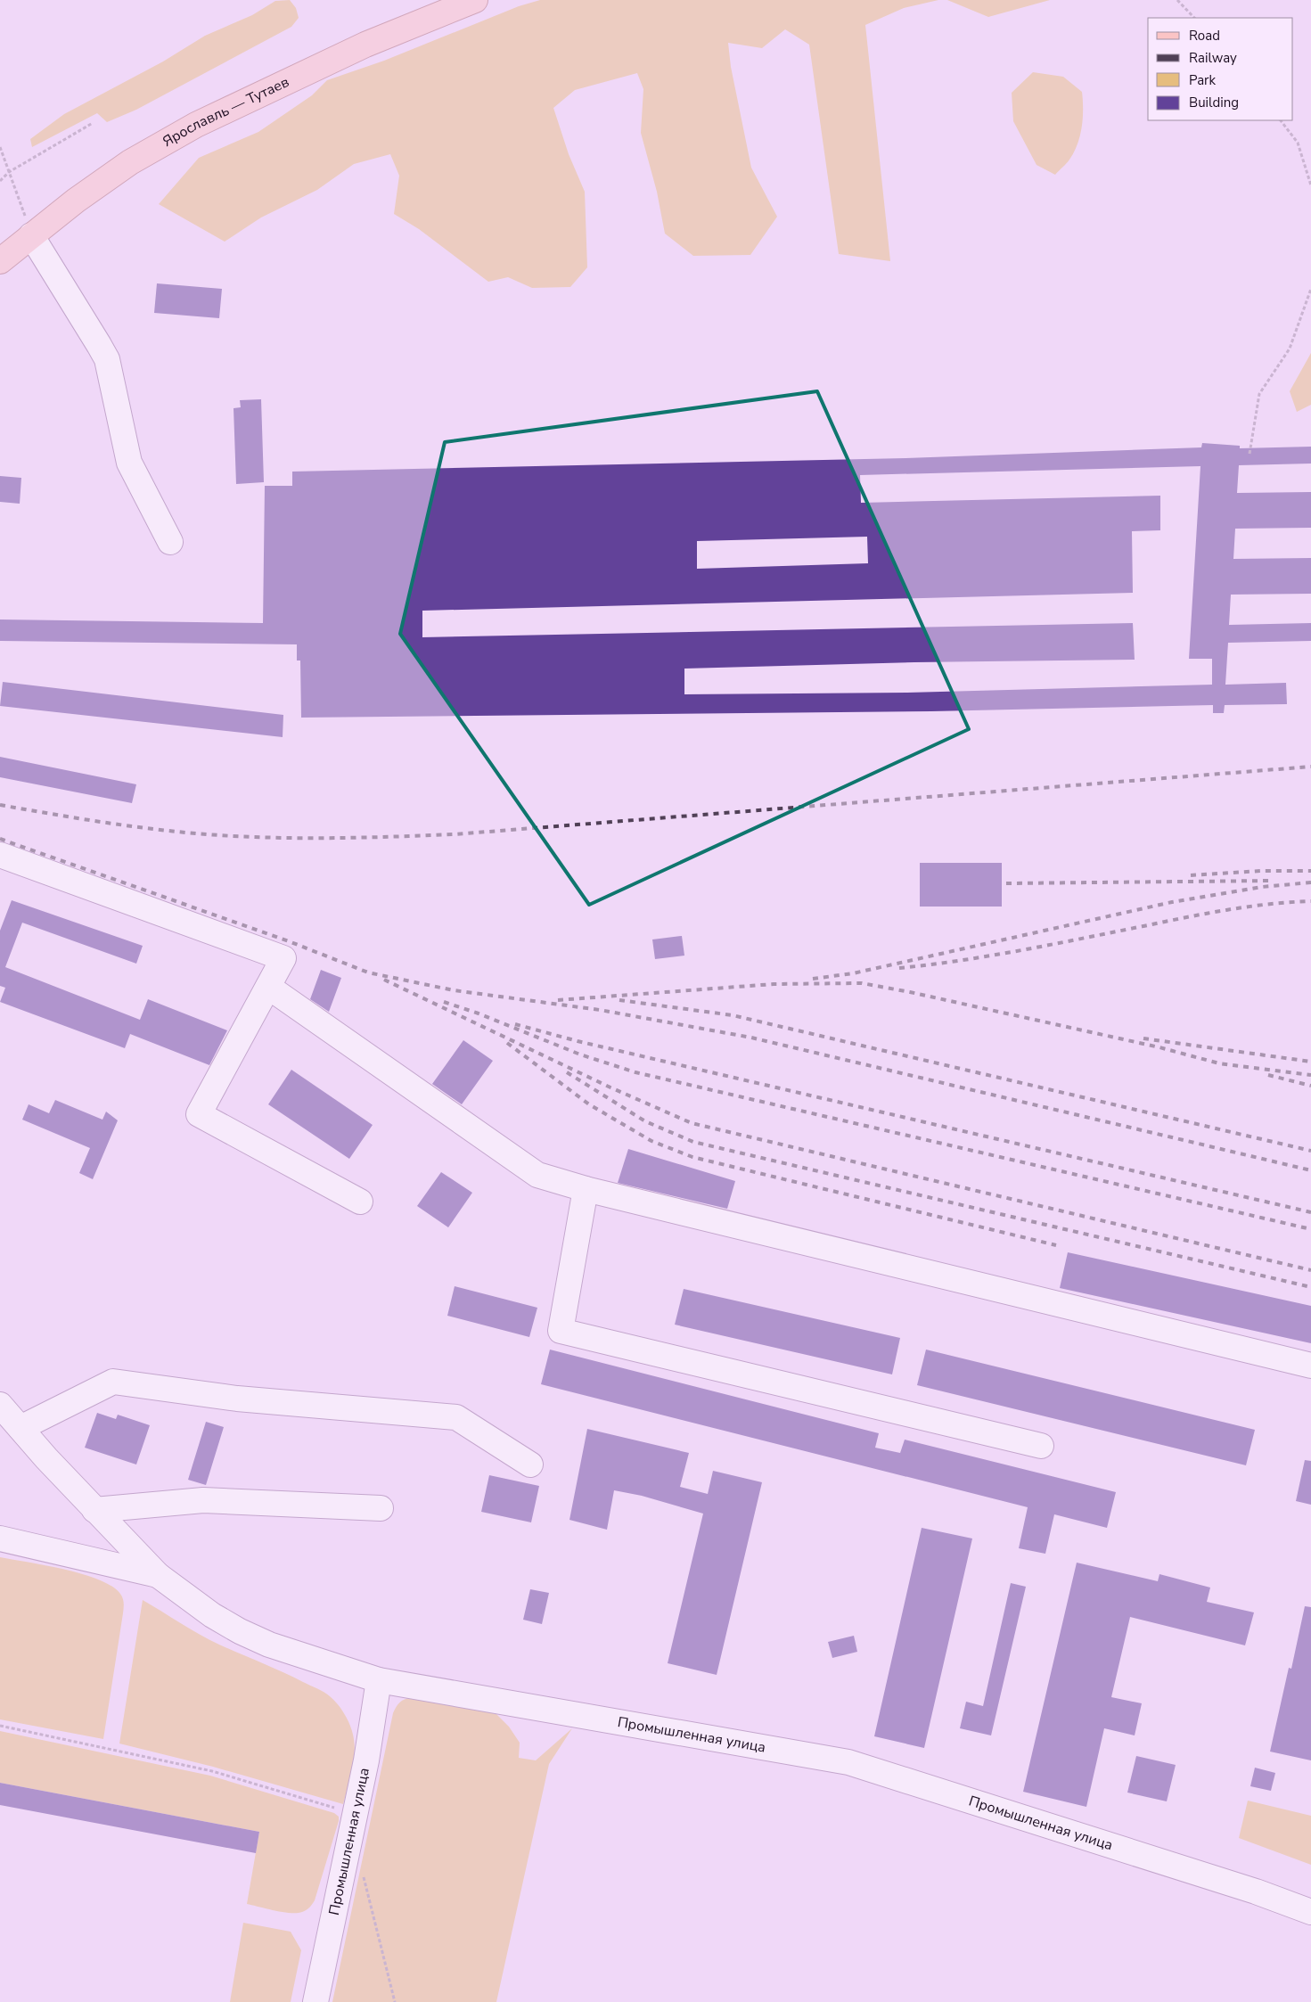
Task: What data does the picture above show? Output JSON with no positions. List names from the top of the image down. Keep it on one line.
{"streets":{"main road":["Ярославль — Тутаев"],"street":["Промышленная улица"]},"legend":["Road","Railway","Park","Building"]}
